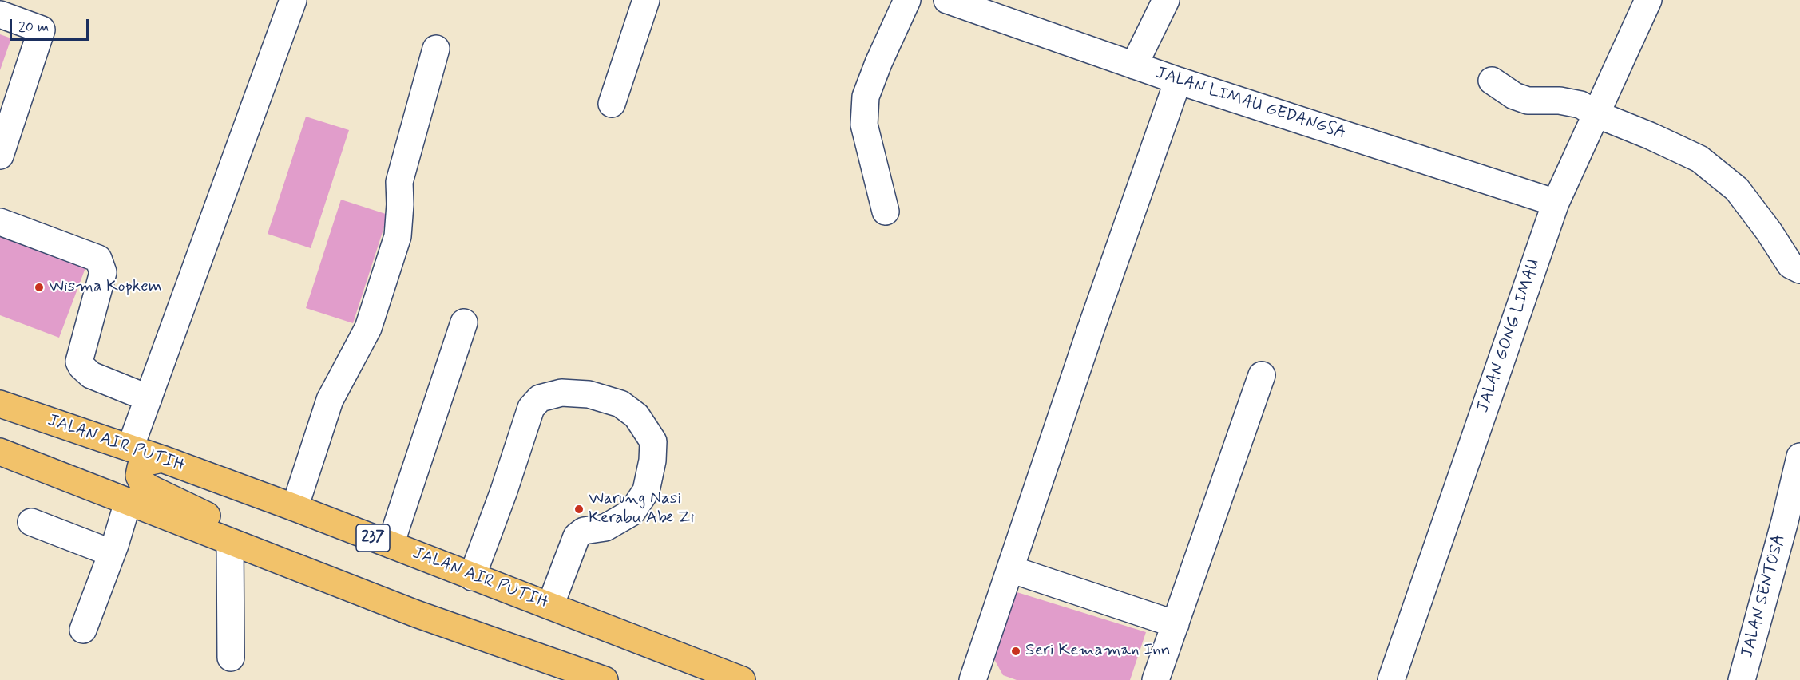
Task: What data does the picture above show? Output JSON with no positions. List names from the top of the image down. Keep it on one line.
{"streets":{"main road":["JALAN AIR PUTIH","237"],"street":["JALAN LIMAU GEDANGSA","JALAN GONG LIMAU","JALAN SENTOSA"]},"crossings":[["JALAN LIMAU GEDANGSA","JALAN GONG LIMAU"]],"places":["Wisma Kopkem","Warung Nasi Kerabu Abe Zi","Seri Kemaman Inn"],"scale_bar":"20 m"}
